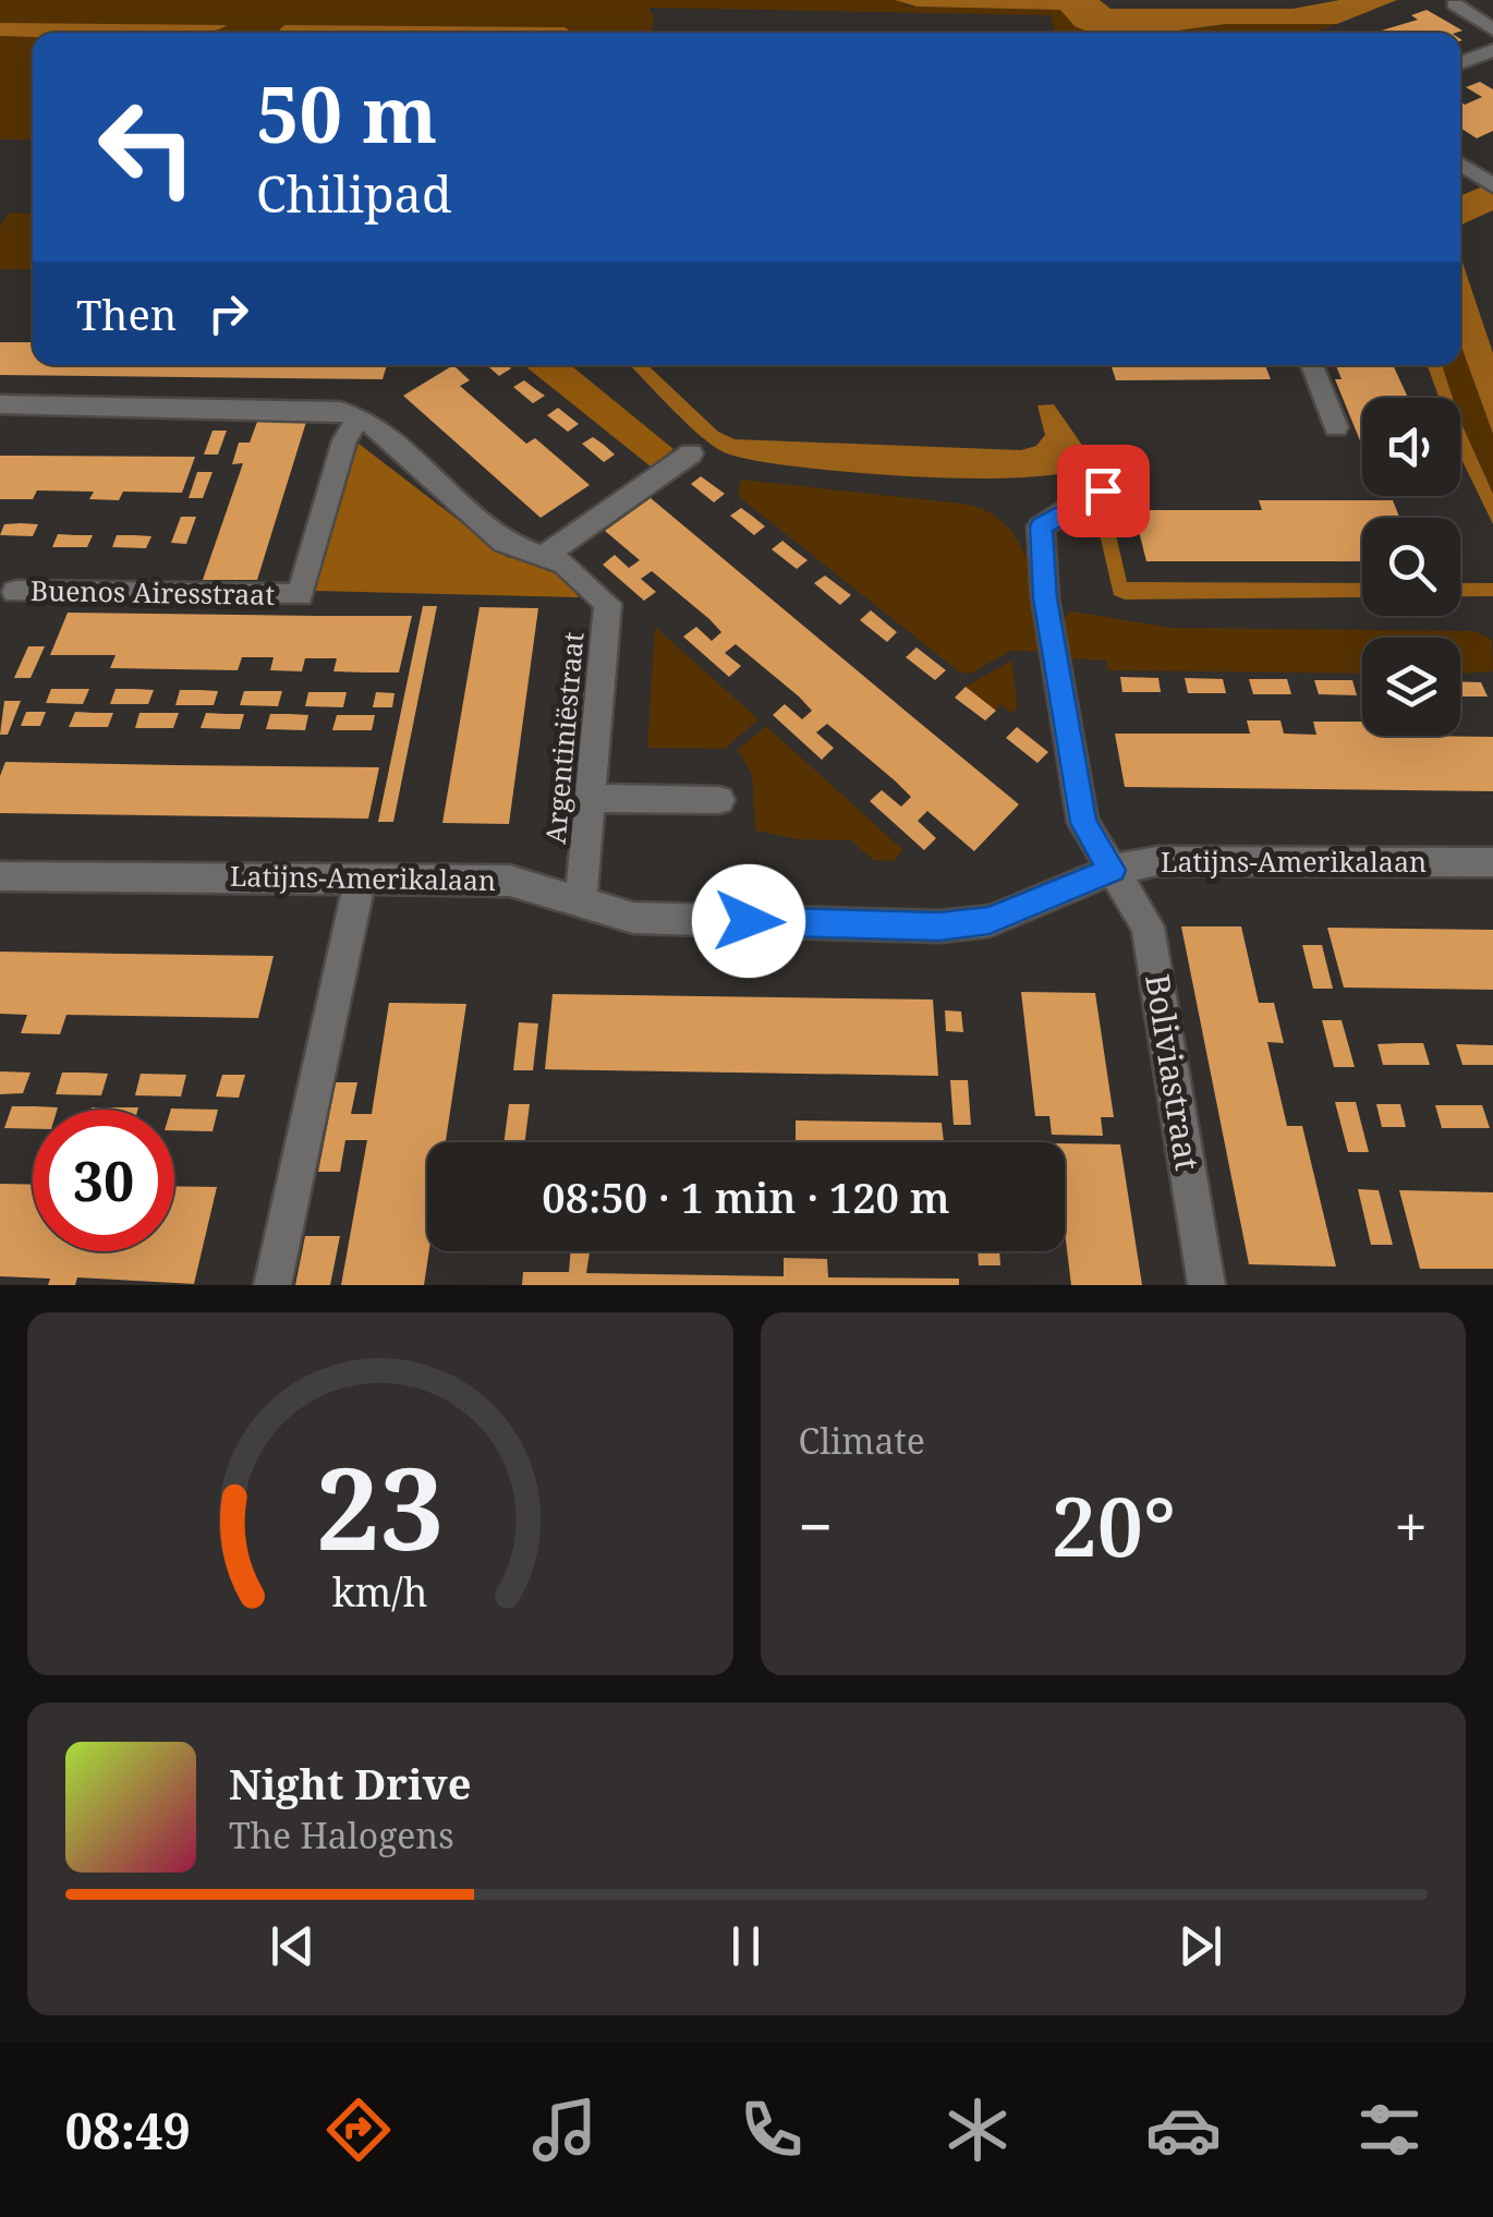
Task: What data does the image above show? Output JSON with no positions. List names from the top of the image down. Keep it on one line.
{"streets":{"street":["Buenos Airesstraat","Argentiniëstraat","Latijns-Amerikalaan","Boliviastraat"]},"crossings":[["Buenos Airesstraat","Argentiniëstraat"],["Argentiniëstraat","Latijns-Amerikalaan"],["Latijns-Amerikalaan","Boliviastraat"]],"page":{"turn":["50 m","Chilipad"],"then":"Then","limit":"30","trip":"08:50 · 1 min · 120 m","tile":"Climate","heat":["−","20°","+"],"song":["Night Drive","The Halogens"],"tabs":"08:49","gauge":["23","km/h"]}}
